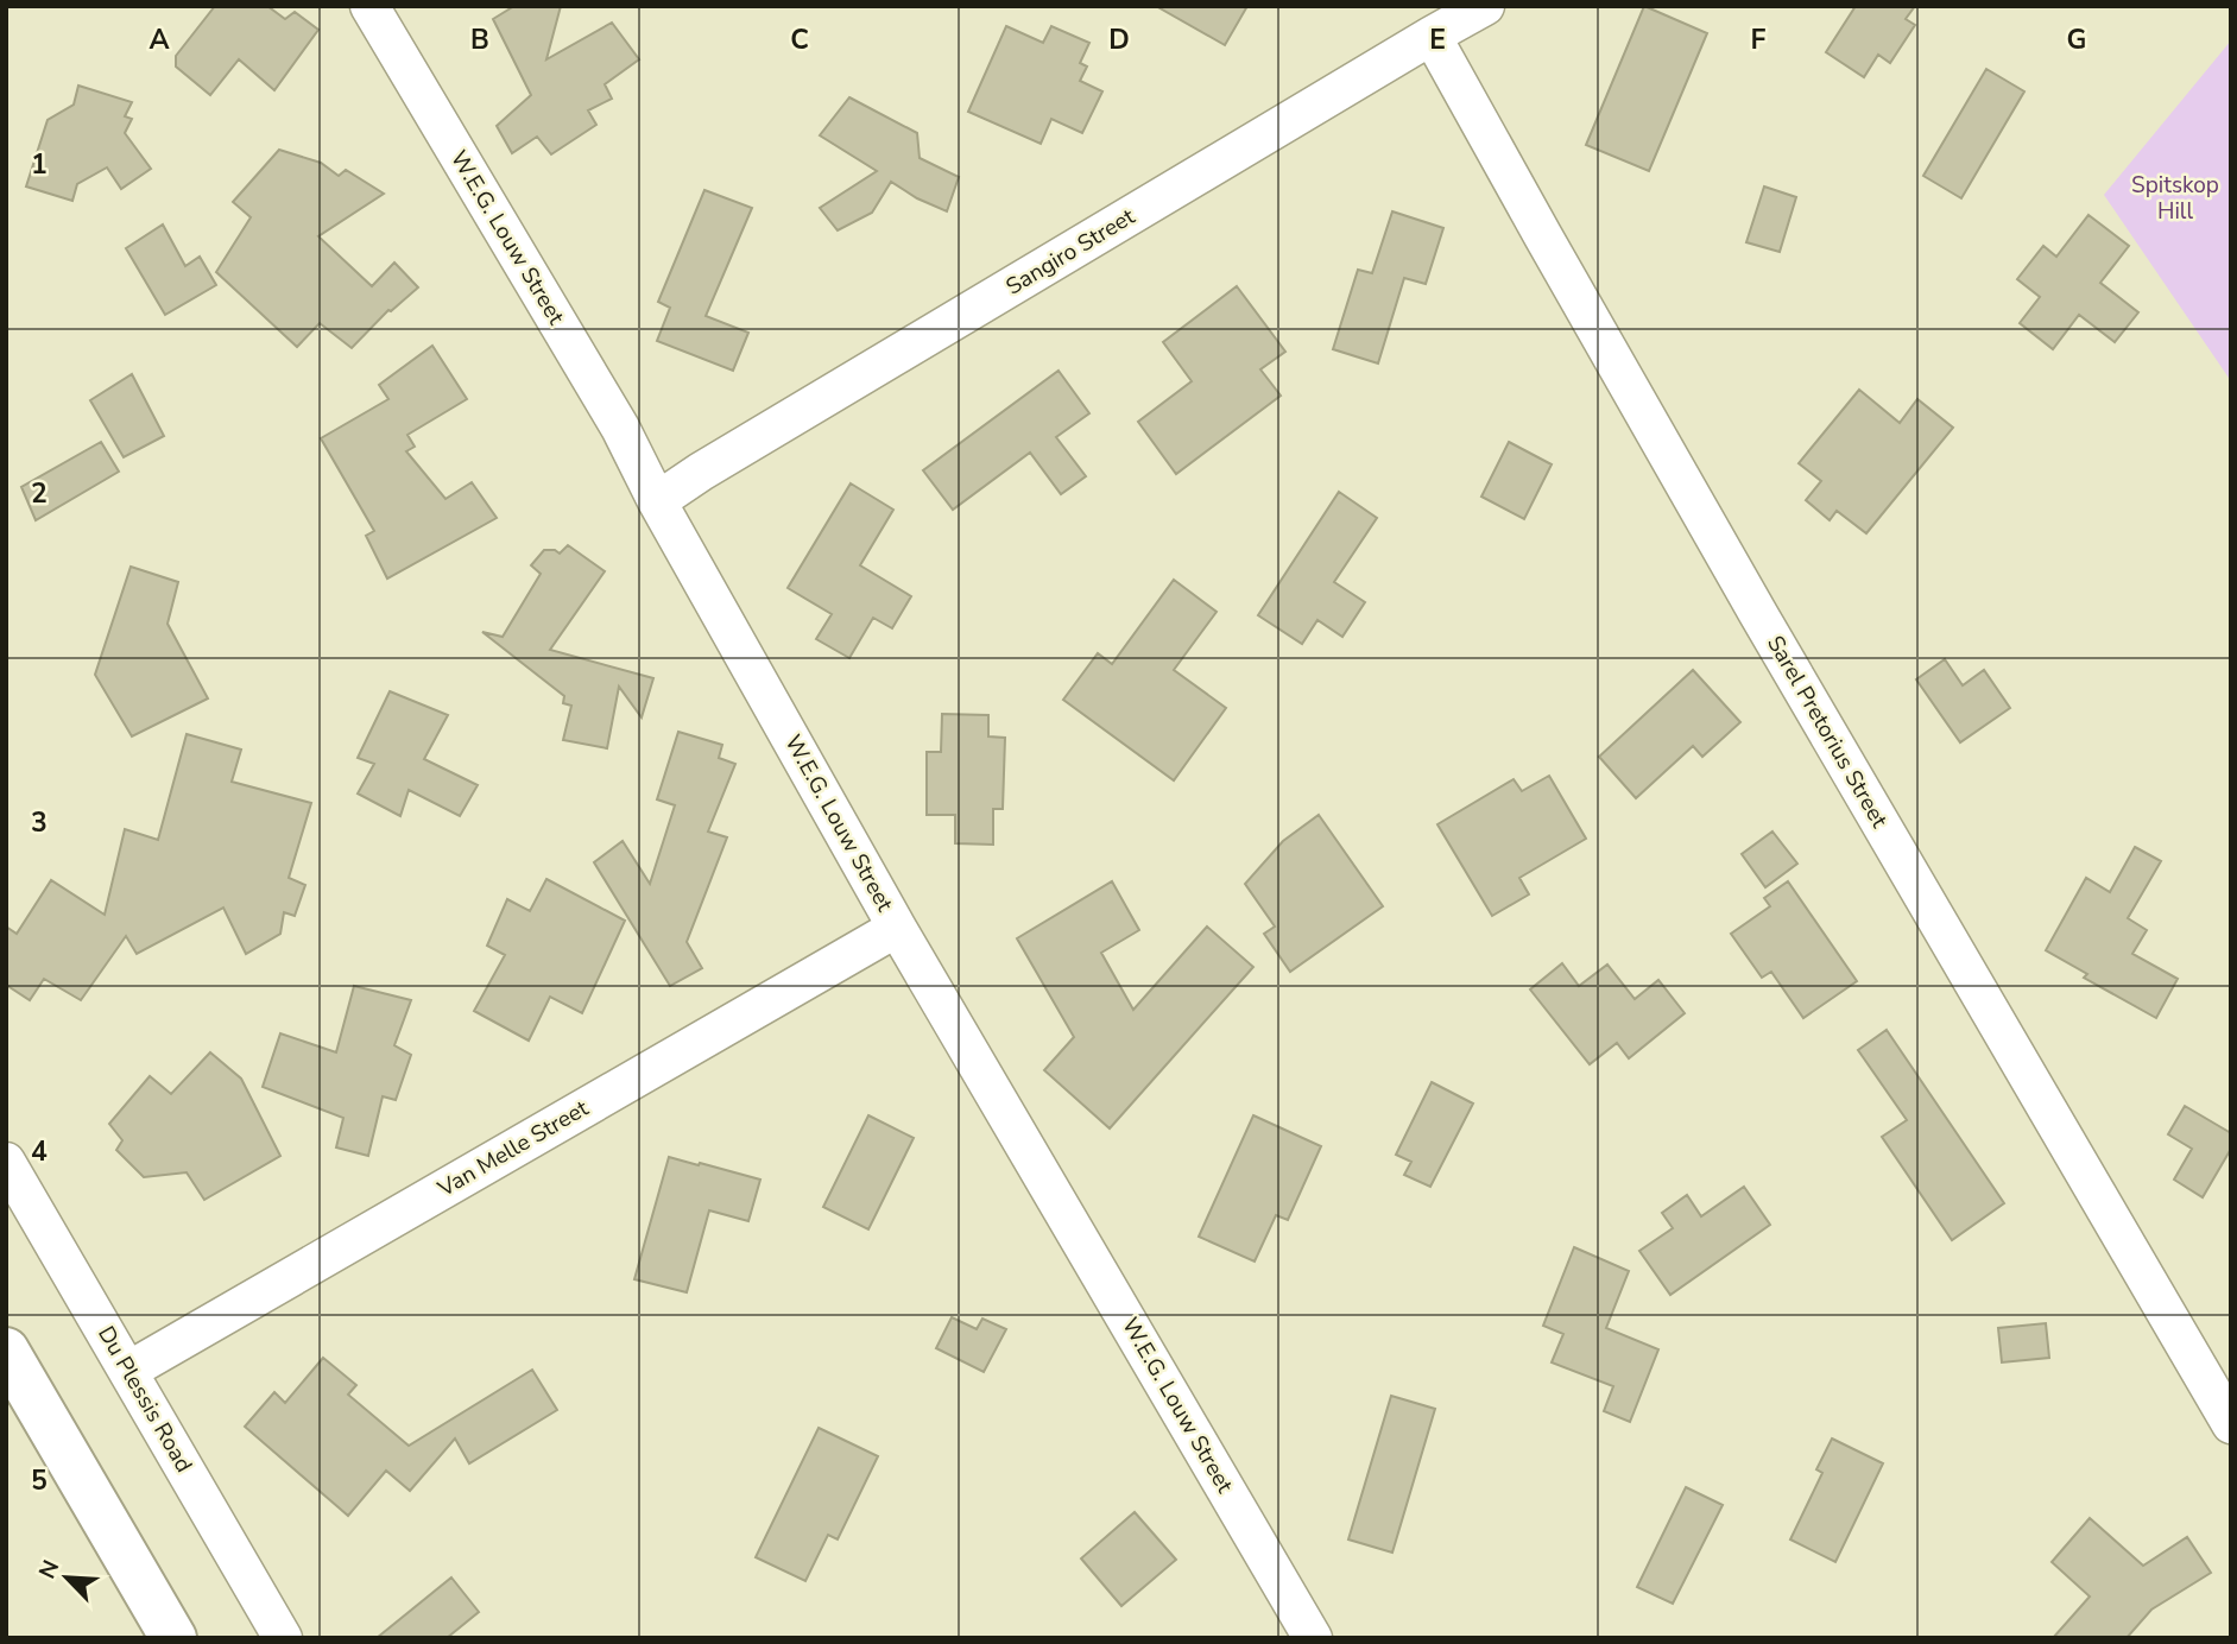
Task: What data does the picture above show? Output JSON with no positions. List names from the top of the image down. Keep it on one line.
{"streets":{"street":["W.E.G. Louw Street","Sangiro Street","Sarel Pretorius Street","Van Melle Street","Du Plessis Road"]},"crossings":[["W.E.G. Louw Street","Sangiro Street"],["W.E.G. Louw Street","Van Melle Street"],["Sangiro Street","Sarel Pretorius Street"],["Van Melle Street","Du Plessis Road"]],"parks":["Spitskop Hill"],"north":"top left","grid":{"columns":["A","B","C","D","E","F","G"],"rows":["1","2","3","4","5"]}}
